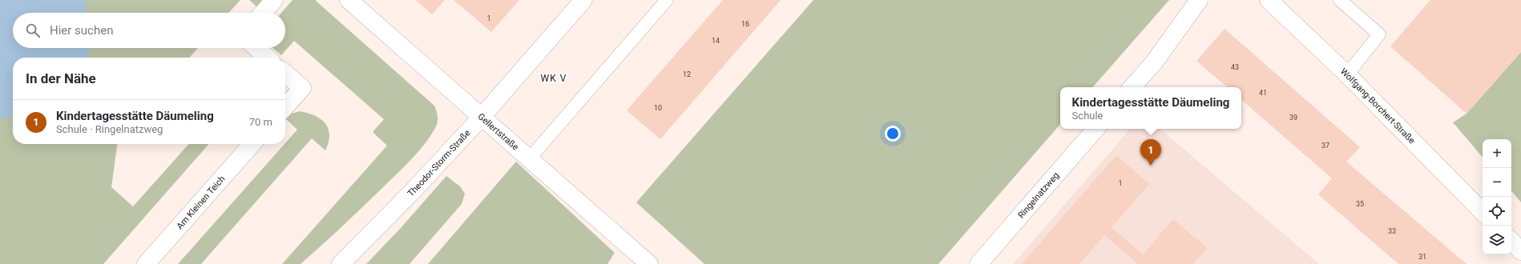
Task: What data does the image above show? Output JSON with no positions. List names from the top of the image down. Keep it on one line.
{"streets":{"street":["Wolfgang-Borchert-Straße","Gellertstraße","Theodor-Storm-Straße","Ringelnatzweg","Am Kleinen Teich"]},"crossings":[["Gellertstraße","Theodor-Storm-Straße"]],"districts":["WK V"],"house_numbers":["1","16","14","43","12","41","10","39","37","1","35","33","31"],"page":{"search":"Hier suchen","heading":"In der Nähe","popup":["Kindertagesstätte Däumeling","Schule"],"list":[{"mark":"1","name":"Kindertagesstätte Däumeling","note":"Schule · Ringelnatzweg","value":"70 m"}],"map_buttons":["+","−"],"pins":"1"}}
